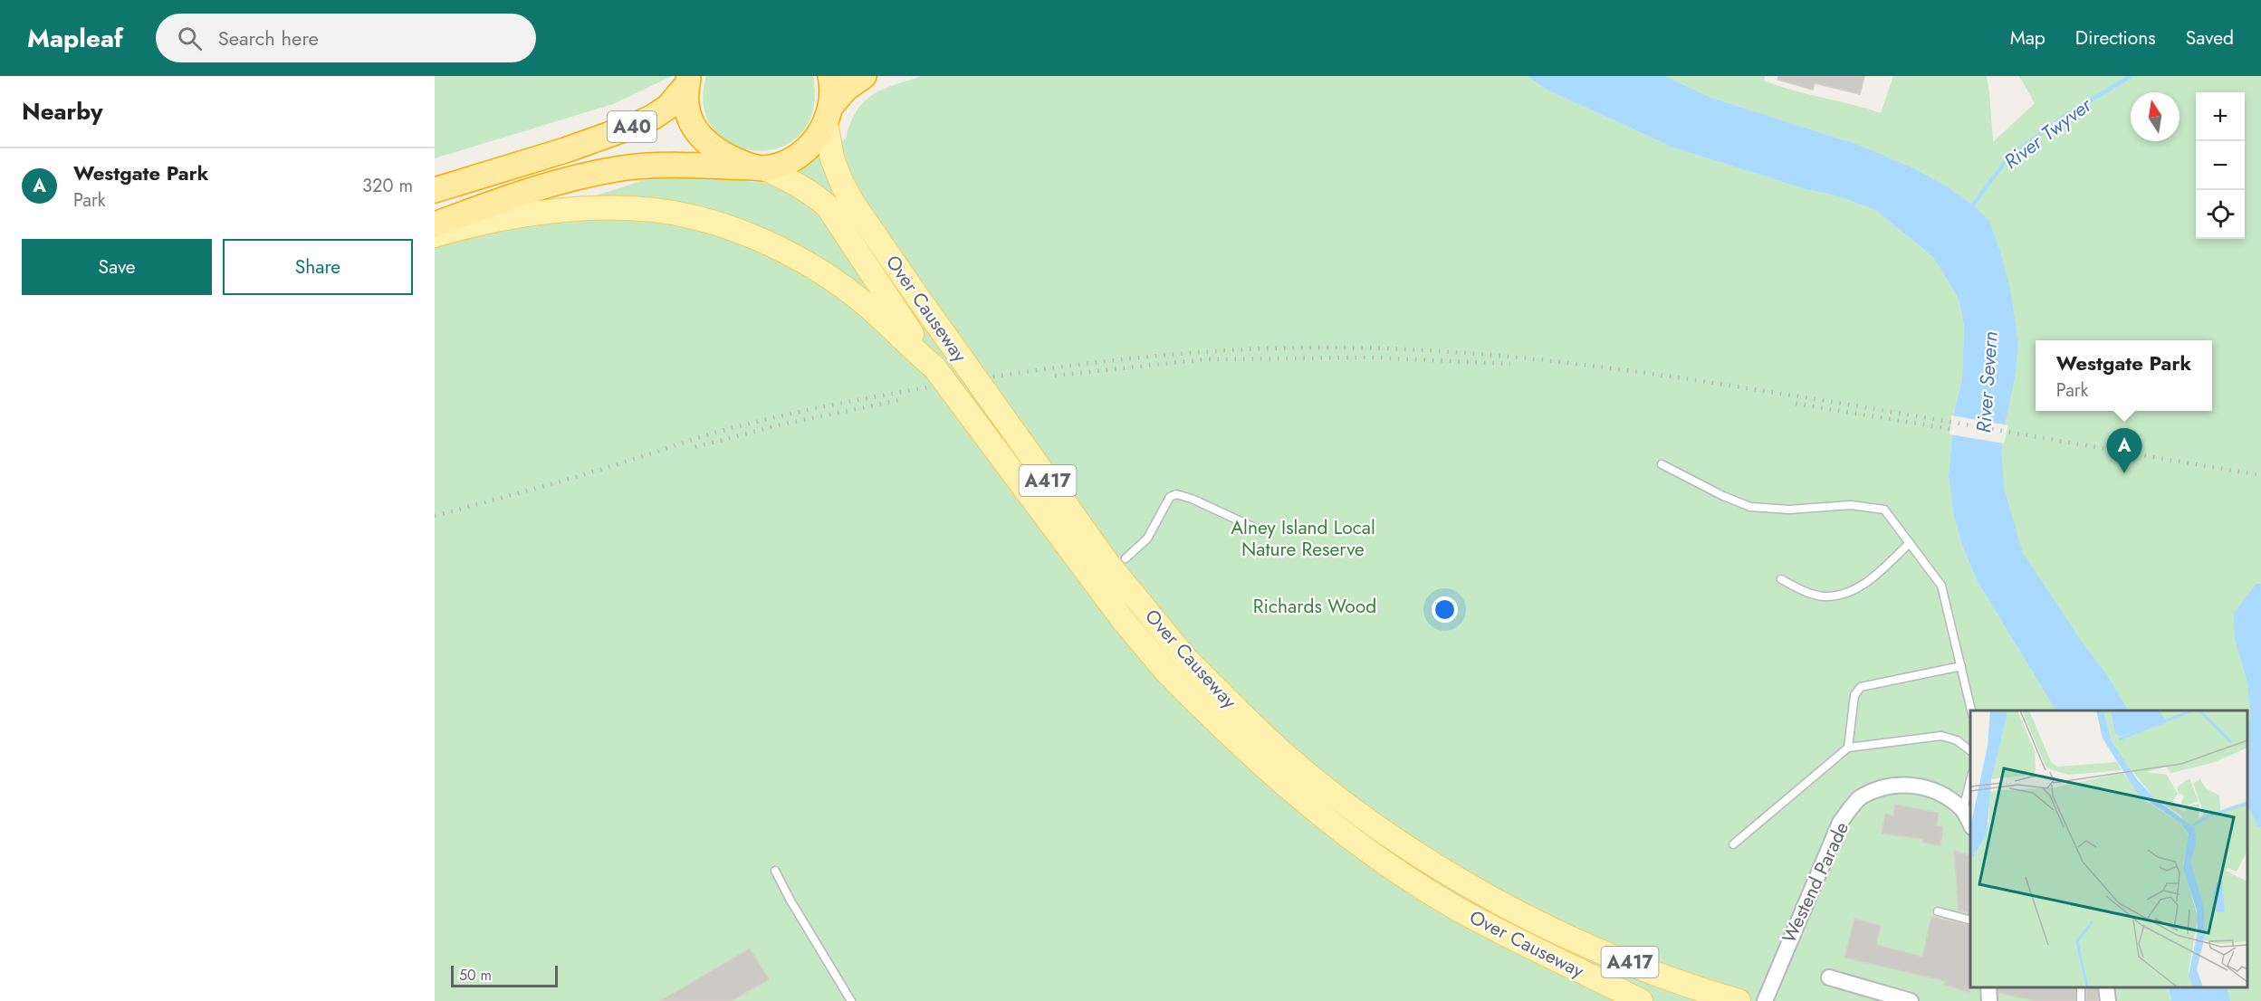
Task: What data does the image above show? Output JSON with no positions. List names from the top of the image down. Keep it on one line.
{"streets":{"highway":["A40"],"main road":["Over Causeway","A417"],"street":["Westend Parade"]},"crossings":[["A40","Over Causeway"],["Over Causeway","A417"]],"water":["River Twyver","River Severn"],"parks":["Alney Island Local Nature Reserve","Richards Wood"],"scale_bar":"50 m","north":"top","page":{"header":"Mapleaf","search":"Search here","nav":["Map","Directions","Saved"],"heading":"Nearby","map_buttons":["+","−"],"list":[{"mark":"A","name":"Westgate Park","note":"Park","value":"320 m"}],"buttons":["Save","Share"],"popup":["Westgate Park","Park"],"pins":"A","scale":"50 m"}}
